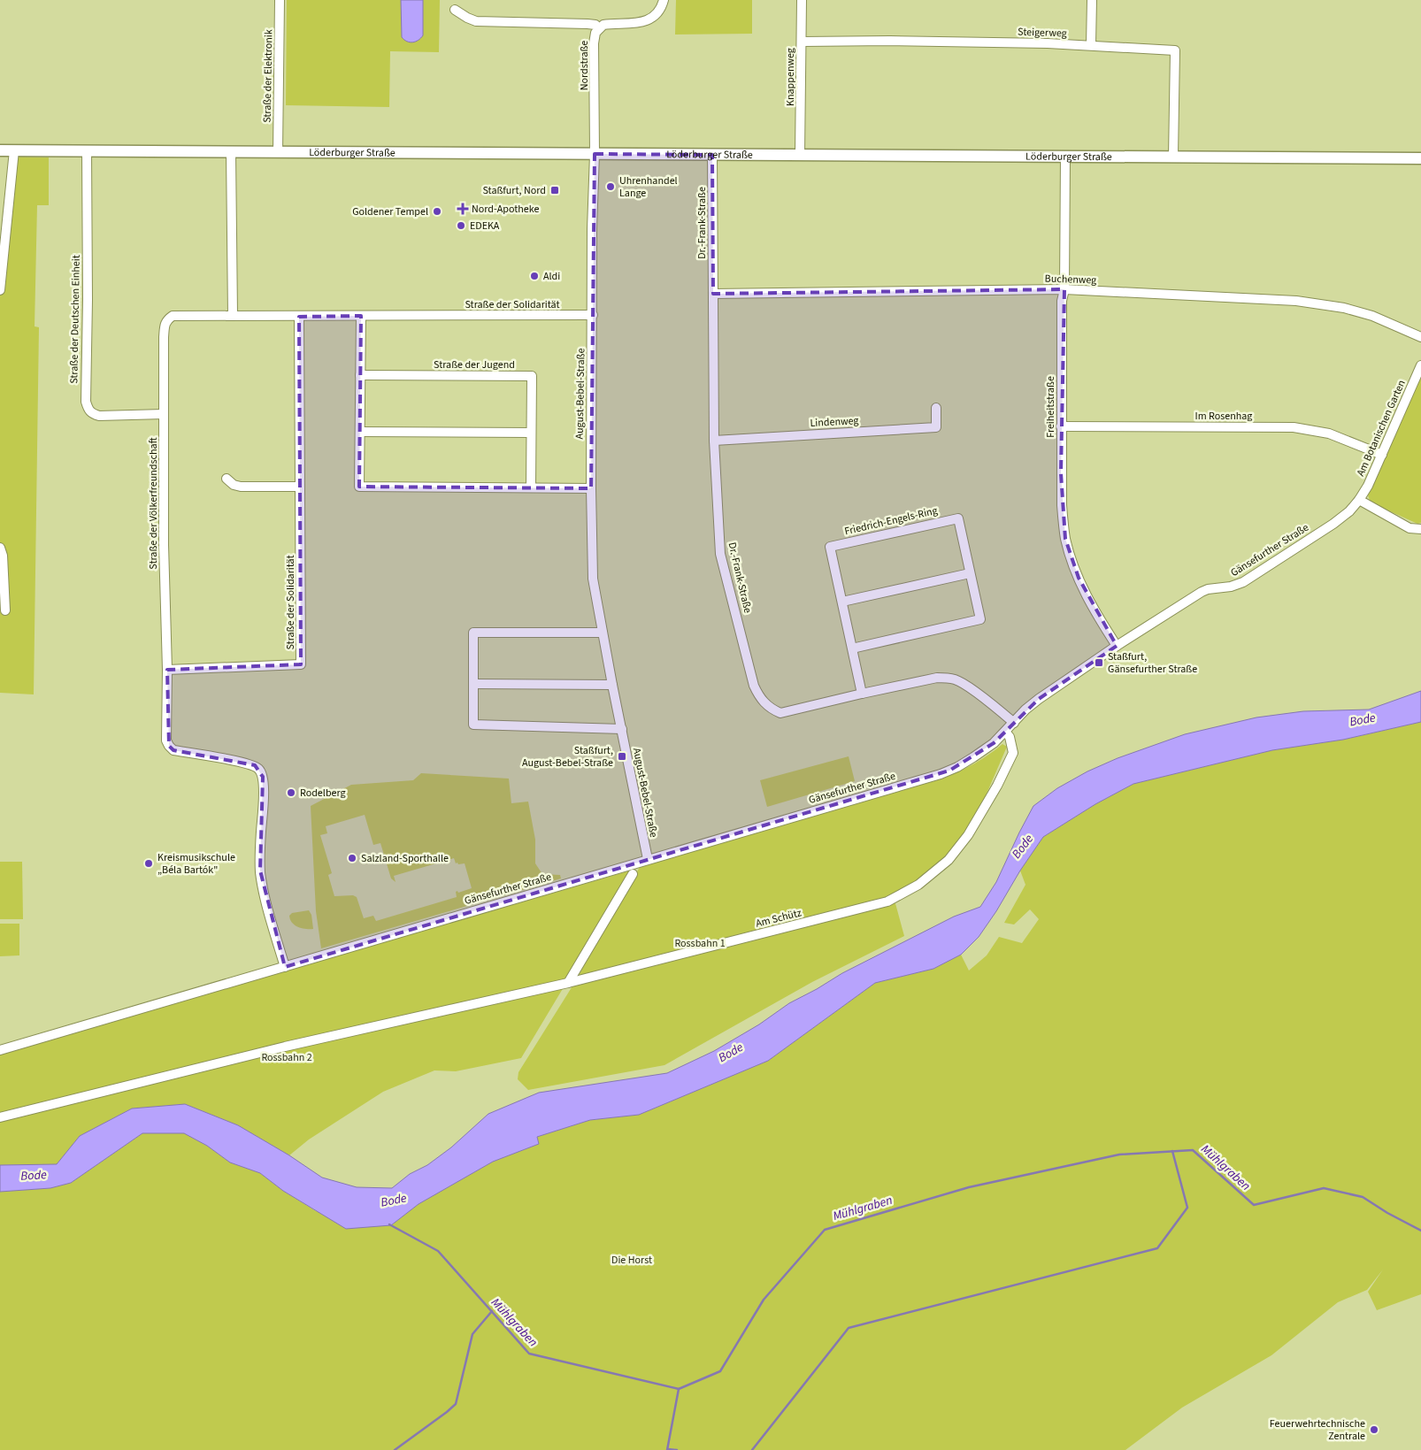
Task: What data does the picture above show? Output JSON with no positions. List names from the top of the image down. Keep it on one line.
{"streets":{"street":["Steigerweg","Nordstraße","Straße der Elektronik","Knappenweg","Löderburger Straße","Dr.-Frank-Straße","Buchenweg","Straße der Solidarität","Straße der Deutschen Einheit","Straße der Jugend","August-Bebel-Straße","Freiheitstraße","Im Rosenhag","Lindenweg","Am Botanischen Garten","Straße der Völkerfreundschaft","Friedrich-Engels-Ring","Gänsefurther Straße","Am Schütz"]},"crossings":[["Steigerweg","Knappenweg"],["Steigerweg","Löderburger Straße"],["Nordstraße","Löderburger Straße"],["Nordstraße","August-Bebel-Straße"],["Straße der Elektronik","Löderburger Straße"],["Knappenweg","Löderburger Straße"],["Löderburger Straße","Dr.-Frank-Straße"],["Löderburger Straße","Straße der Deutschen Einheit"],["Löderburger Straße","August-Bebel-Straße"],["Löderburger Straße","Freiheitstraße"],["Dr.-Frank-Straße","Buchenweg"],["Dr.-Frank-Straße","Lindenweg"],["Dr.-Frank-Straße","Friedrich-Engels-Ring"],["Dr.-Frank-Straße","Gänsefurther Straße"],["Buchenweg","Freiheitstraße"],["Straße der Solidarität","August-Bebel-Straße"],["Straße der Solidarität","Straße der Völkerfreundschaft"],["Straße der Deutschen Einheit","Straße der Völkerfreundschaft"],["August-Bebel-Straße","Gänsefurther Straße"],["Freiheitstraße","Im Rosenhag"],["Freiheitstraße","Gänsefurther Straße"],["Im Rosenhag","Am Botanischen Garten"],["Am Botanischen Garten","Gänsefurther Straße"],["Gänsefurther Straße","Am Schütz"]],"water":["Bode","Mühlgraben"],"parks":["Rossbahn 1","Rossbahn 2","Die Horst"],"places":{"other":["Uhrenhandel Lange","Goldener Tempel","EDEKA","Aldi","Rodelberg","Salzland-Sporthalle","Kreismusikschule „Béla Bartók\"","Feuerwehrtechnische Zentrale"],"transit":["Staßfurt, Nord","Staßfurt, Gänsefurther Straße","Staßfurt, August-Bebel-Straße"],"health":["Nord-Apotheke"]}}
